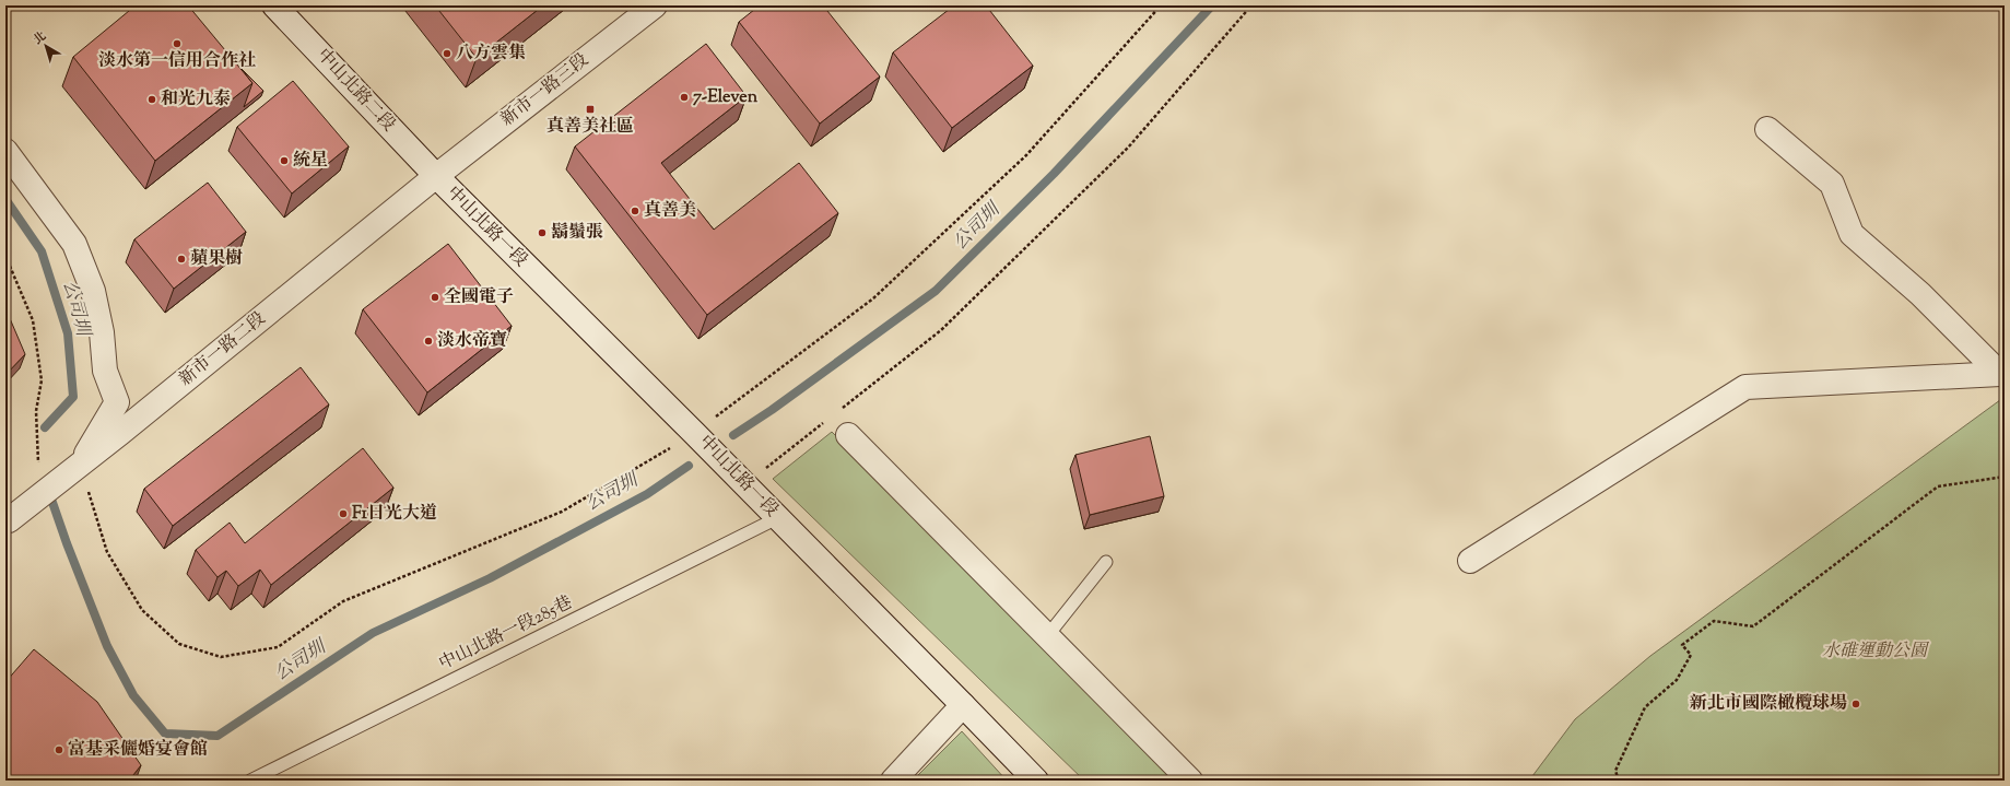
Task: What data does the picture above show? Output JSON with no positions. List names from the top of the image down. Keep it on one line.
{"streets":{"street":["中山北路二段","新市一路三段","中山北路一段","新市一路二段"],"lane":["中山北路一段285巷"]},"crossings":[["中山北路二段","新市一路三段"],["中山北路二段","中山北路一段"],["中山北路二段","新市一路二段"],["新市一路三段","中山北路一段"],["新市一路三段","新市一路二段"],["中山北路一段","新市一路二段"],["中山北路一段","中山北路一段285巷"]],"water":["公司圳"],"parks":["水碓運動公園"],"places":{"other":["淡水第一信用合作社","八方雲集","7-Eleven","和光九泰","統星","真善美","鬍鬚張","蘋果樹","全國電子","淡水帝寶","F1日光大道","新北市國際橄欖球場","富基采儷婚宴會館"],"transit":["真善美社區"]},"north":"top left"}
